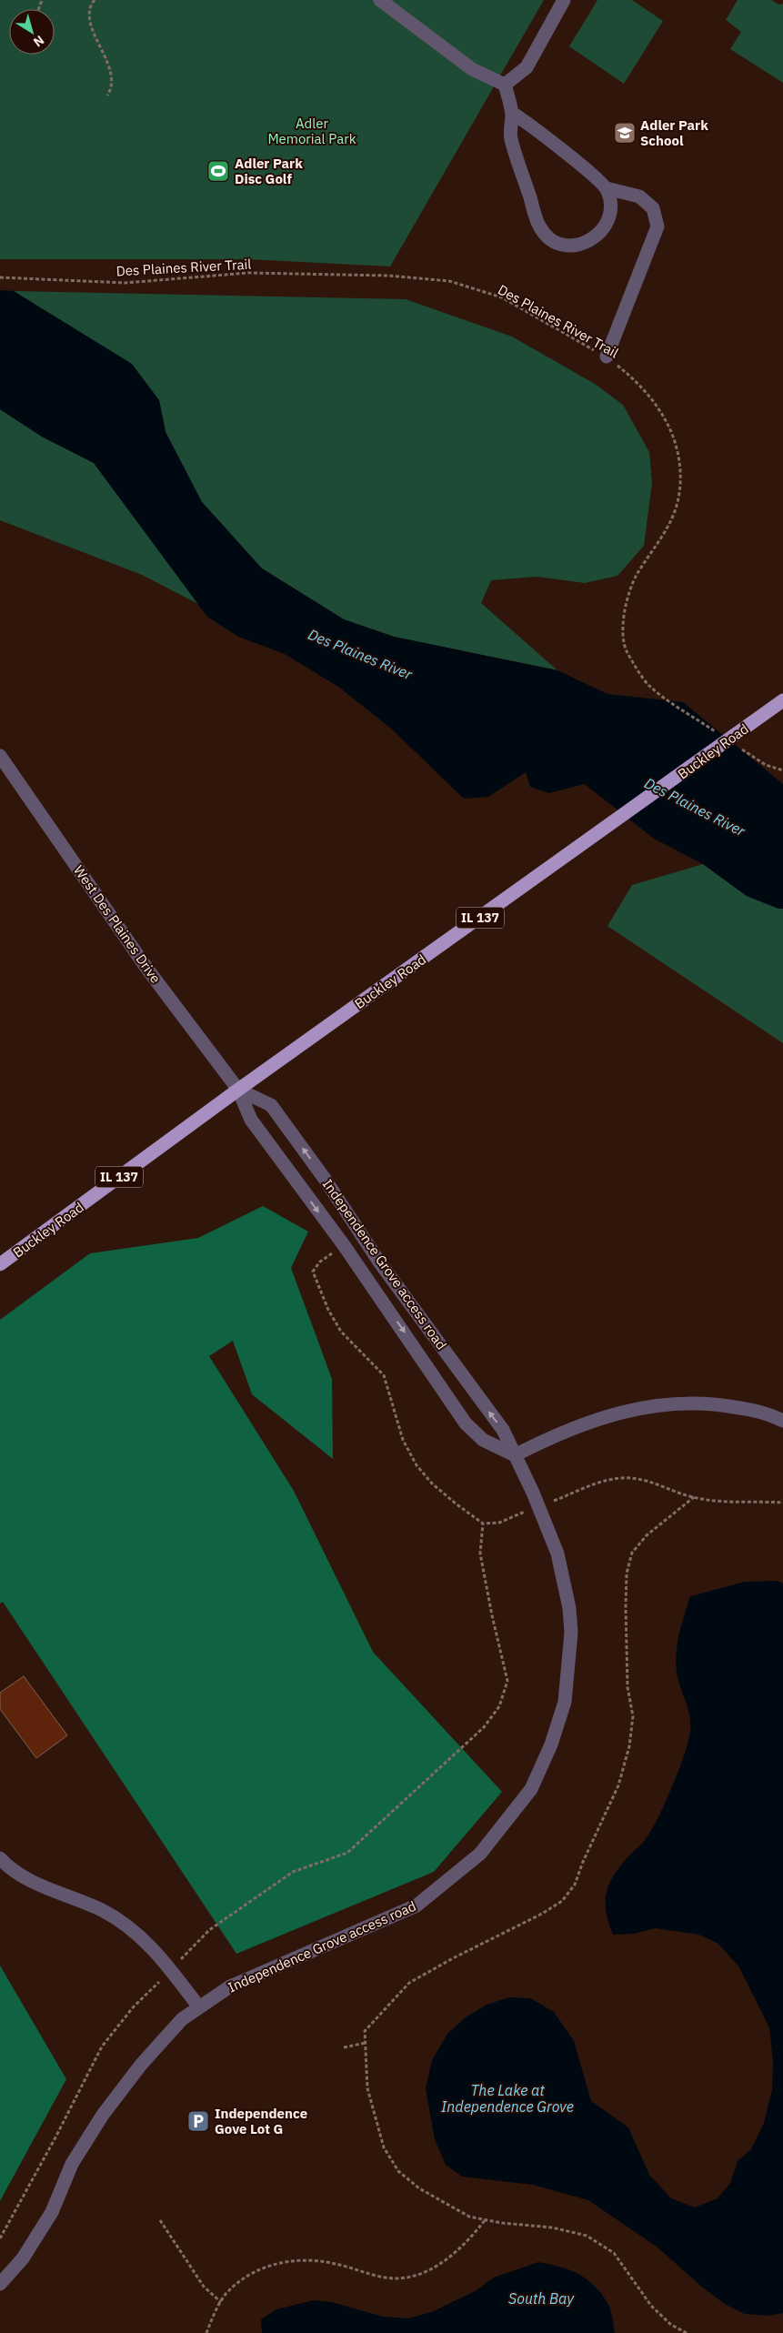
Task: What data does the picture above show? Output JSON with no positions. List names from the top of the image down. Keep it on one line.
{"streets":{"main road":["Buckley Road","IL 137"],"street":["West Des Plaines Drive","Independence Grove access road"],"path":["Des Plaines River Trail"]},"crossings":[["Buckley Road","West Des Plaines Drive"],["Buckley Road","Independence Grove access road"],["West Des Plaines Drive","Independence Grove access road"]],"water":["Des Plaines River","The Lake at Independence Grove","South Bay"],"parks":["Adler Memorial Park"],"places":{"school or university":["Adler Park School"],"sports":["Adler Park Disc Golf"],"parking":["Independence Gove Lot G"]},"north":"bottom right"}
